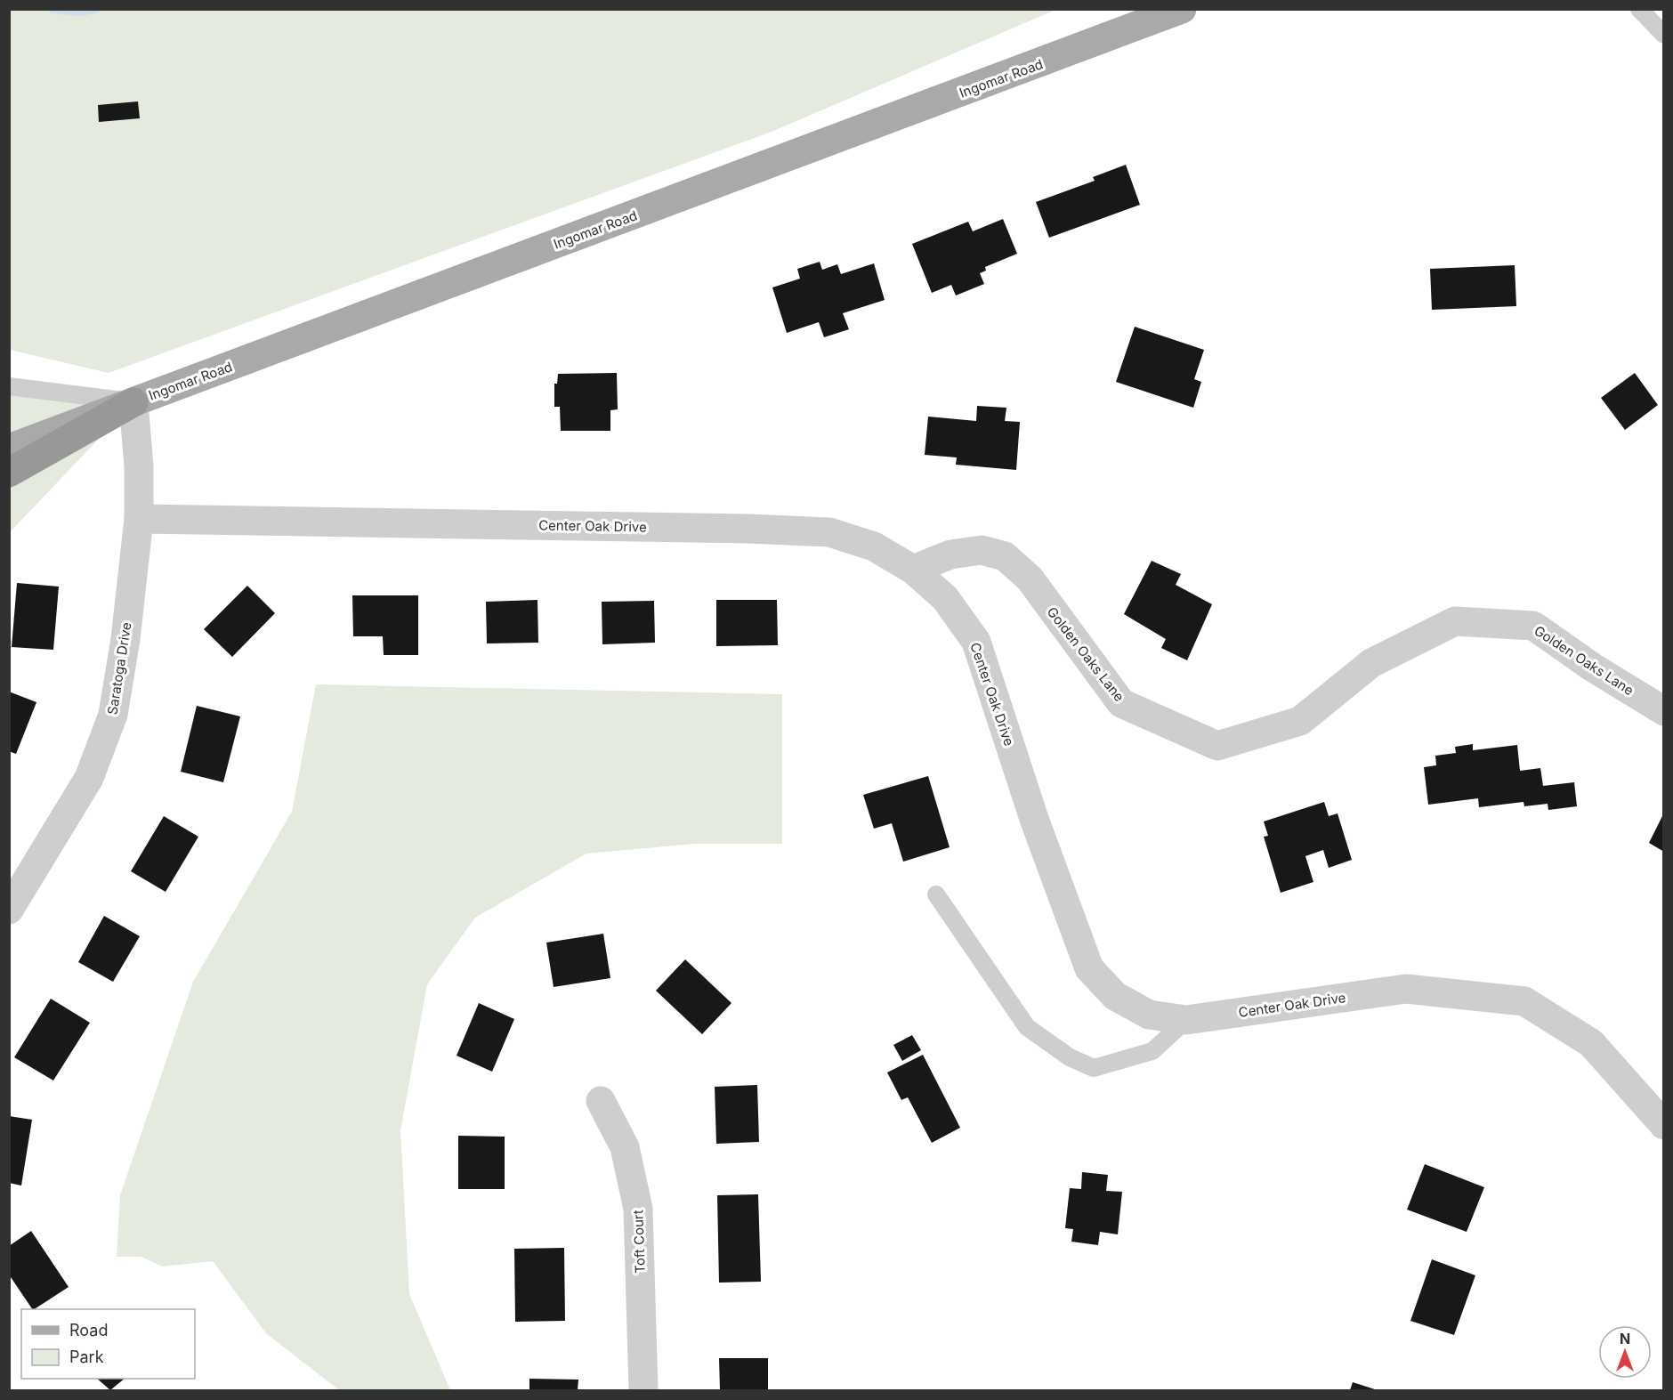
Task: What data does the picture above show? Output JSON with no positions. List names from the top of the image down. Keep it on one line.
{"streets":{"main road":["Ingomar Road"],"street":["Center Oak Drive","Golden Oaks Lane","Saratoga Drive","Toft Court"]},"crossings":[["Ingomar Road","Saratoga Drive"],["Center Oak Drive","Golden Oaks Lane"],["Center Oak Drive","Saratoga Drive"]],"legend":["Road","Park"],"north":"top"}
